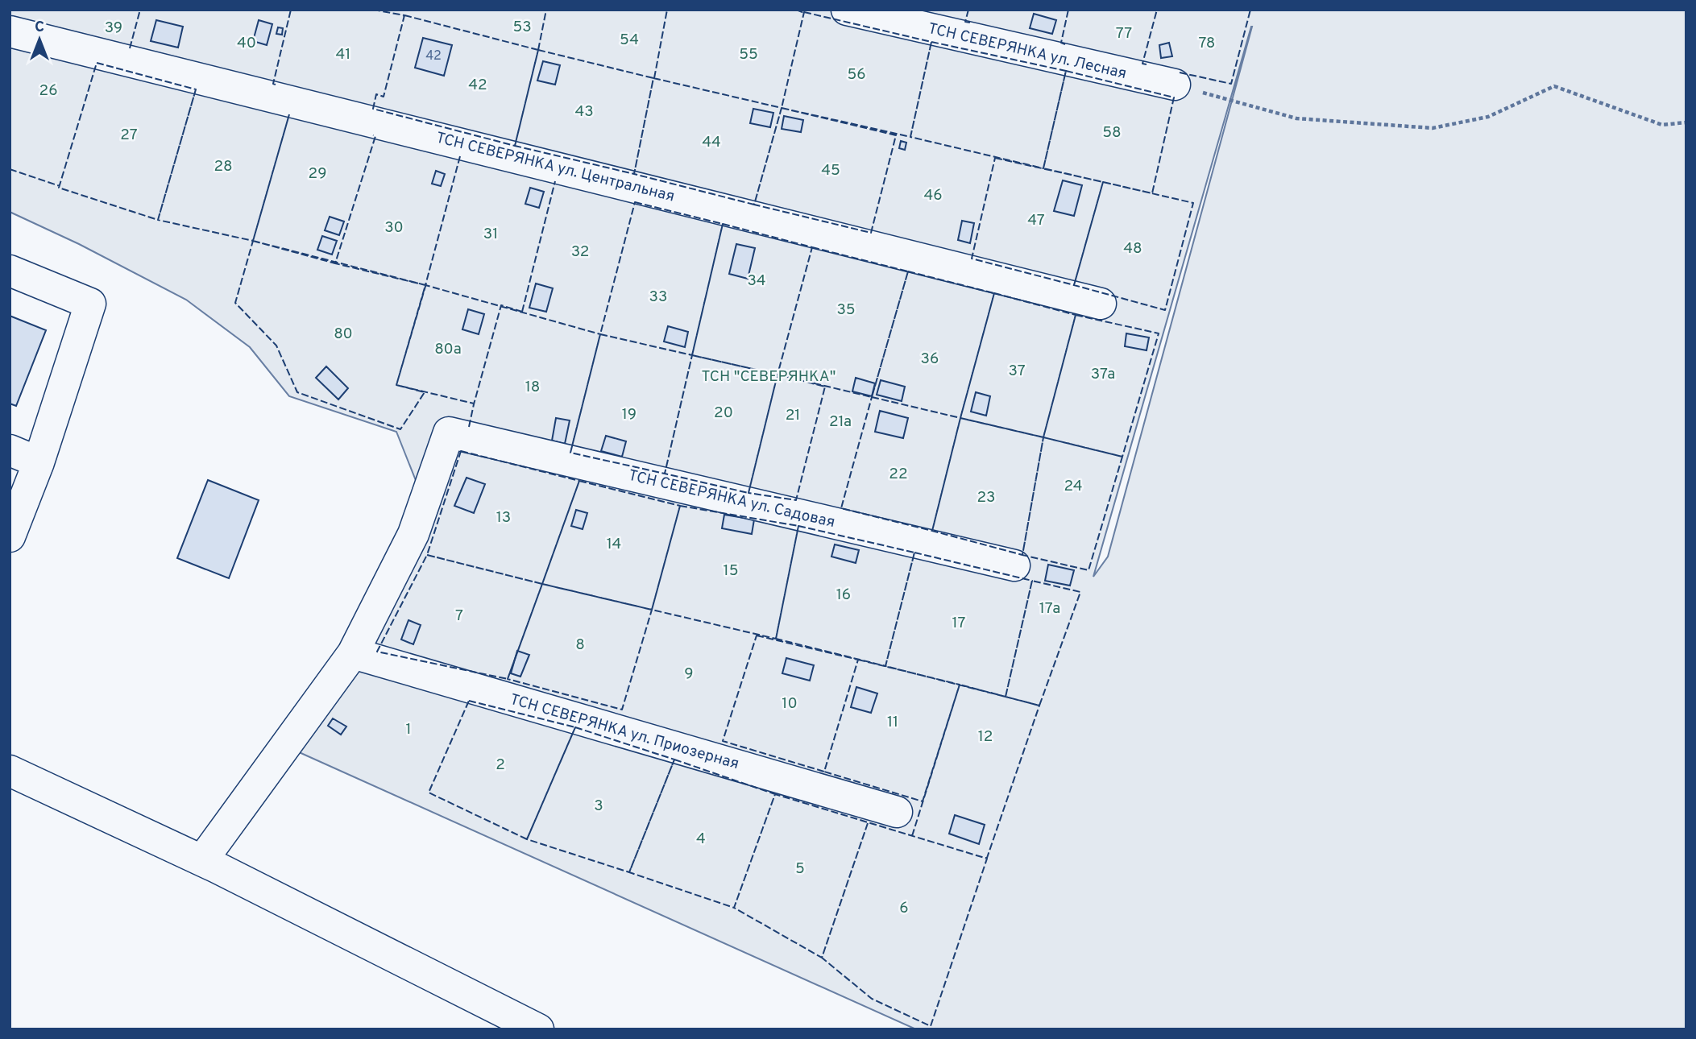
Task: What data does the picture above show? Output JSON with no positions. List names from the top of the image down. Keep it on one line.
{"streets":{"lane":["ТСН СЕВЕРЯНКА ул. Лесная","ТСН СЕВЕРЯНКА ул. Центральная","ТСН СЕВЕРЯНКА ул. Садовая","ТСН СЕВЕРЯНКА ул. Приозерная"]},"crossings":[["ТСН СЕВЕРЯНКА ул. Садовая","ТСН СЕВЕРЯНКА ул. Приозерная"]],"parks":["53","39","77","54","40","78","41","55","56","42","26","43","58","27","44","28","45","29","46","47","30","31","48","32","34","33","35","80","80а","36","37","37а","ТСН \"СЕВЕРЯНКА\"","18","20","19","21","21а","22","24","23","13","14","15","16","17а","7","17","8","9","10","11","1","12","2","3","4","5","6"],"house_numbers":["42"],"north":"top"}
